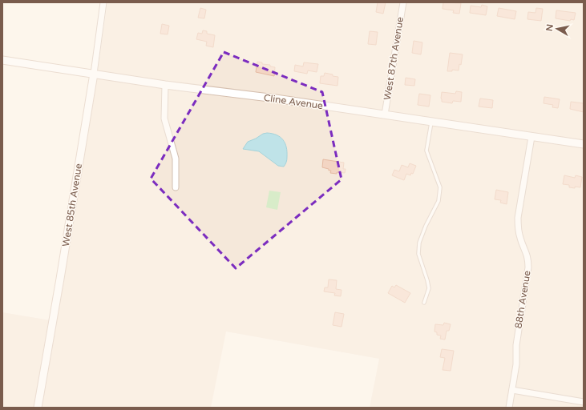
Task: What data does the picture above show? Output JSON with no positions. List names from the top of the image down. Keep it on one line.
{"streets":{"street":["West 87th Avenue","Cline Avenue","West 85th Avenue","88th Avenue"]},"crossings":[["West 87th Avenue","Cline Avenue"],["Cline Avenue","West 85th Avenue"],["Cline Avenue","88th Avenue"]],"north":"left"}
